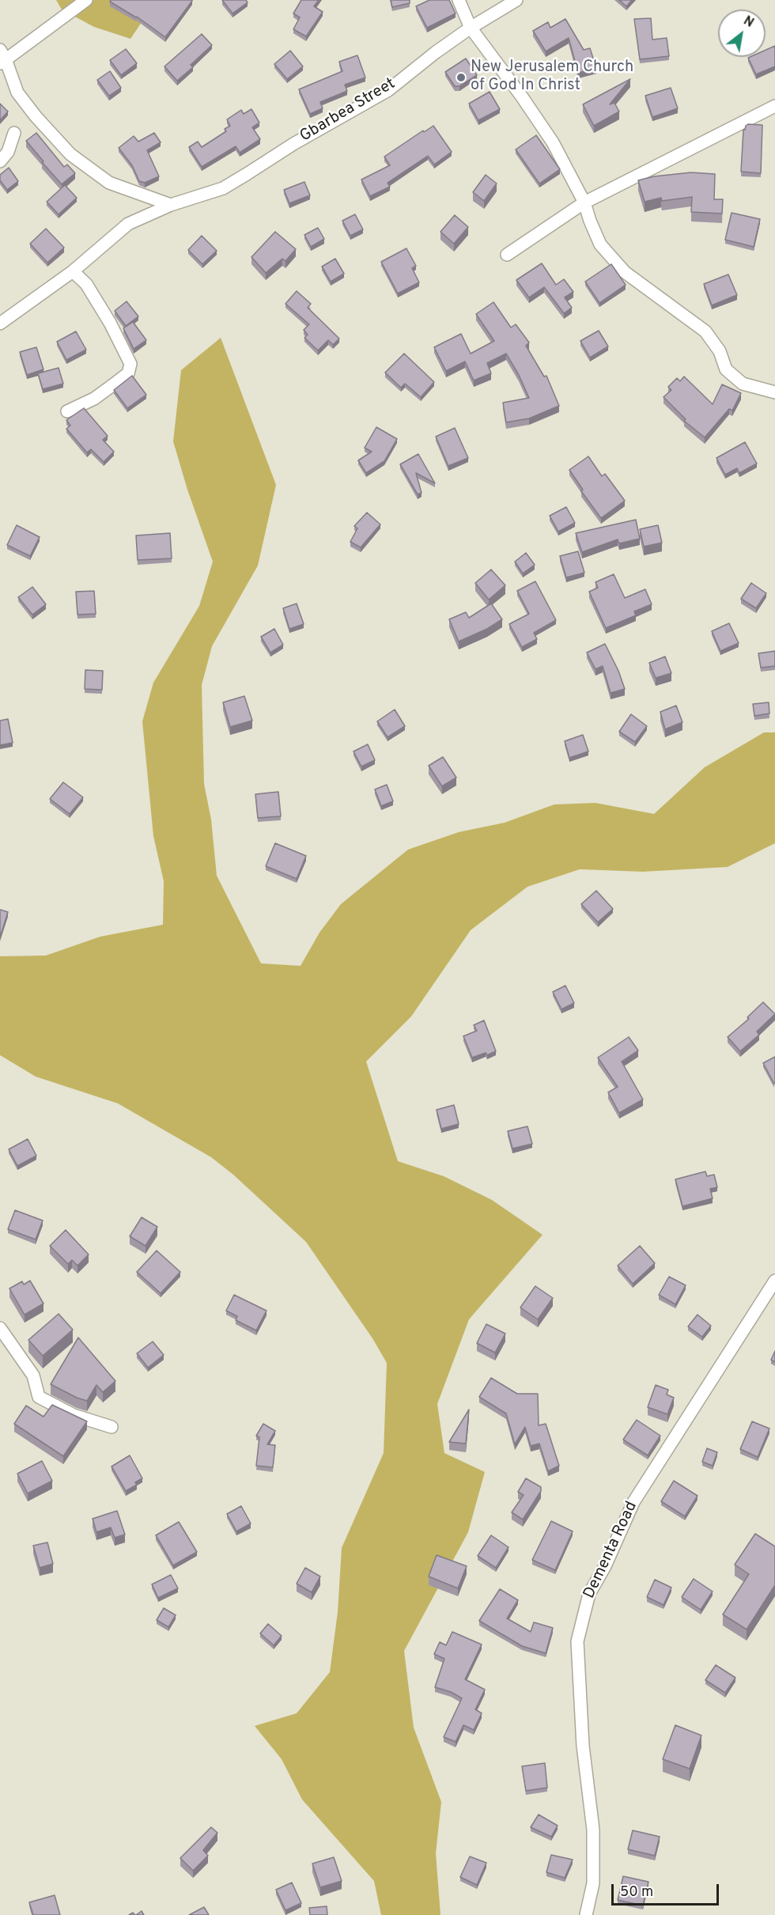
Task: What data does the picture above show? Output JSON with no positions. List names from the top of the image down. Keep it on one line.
{"streets":{"street":["Gbarbea Street","Dementa Road"]},"places":["New Jerusalem Church of God In Christ"],"scale_bar":"50 m","north":"top right"}
